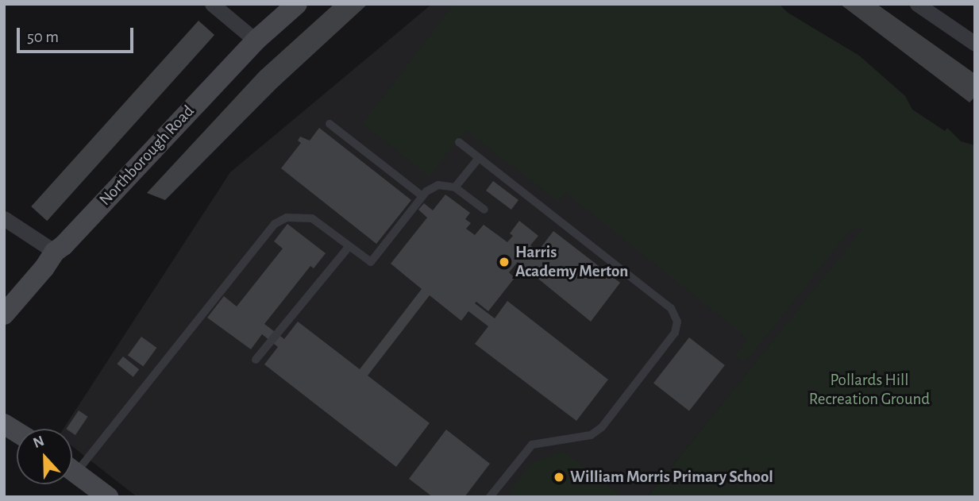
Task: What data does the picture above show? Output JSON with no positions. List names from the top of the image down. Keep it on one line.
{"streets":{"street":["Northborough Road"]},"parks":["Pollards Hill Recreation Ground"],"places":["Harris Academy Merton","William Morris Primary School"],"scale_bar":"50 m","north":"top"}
